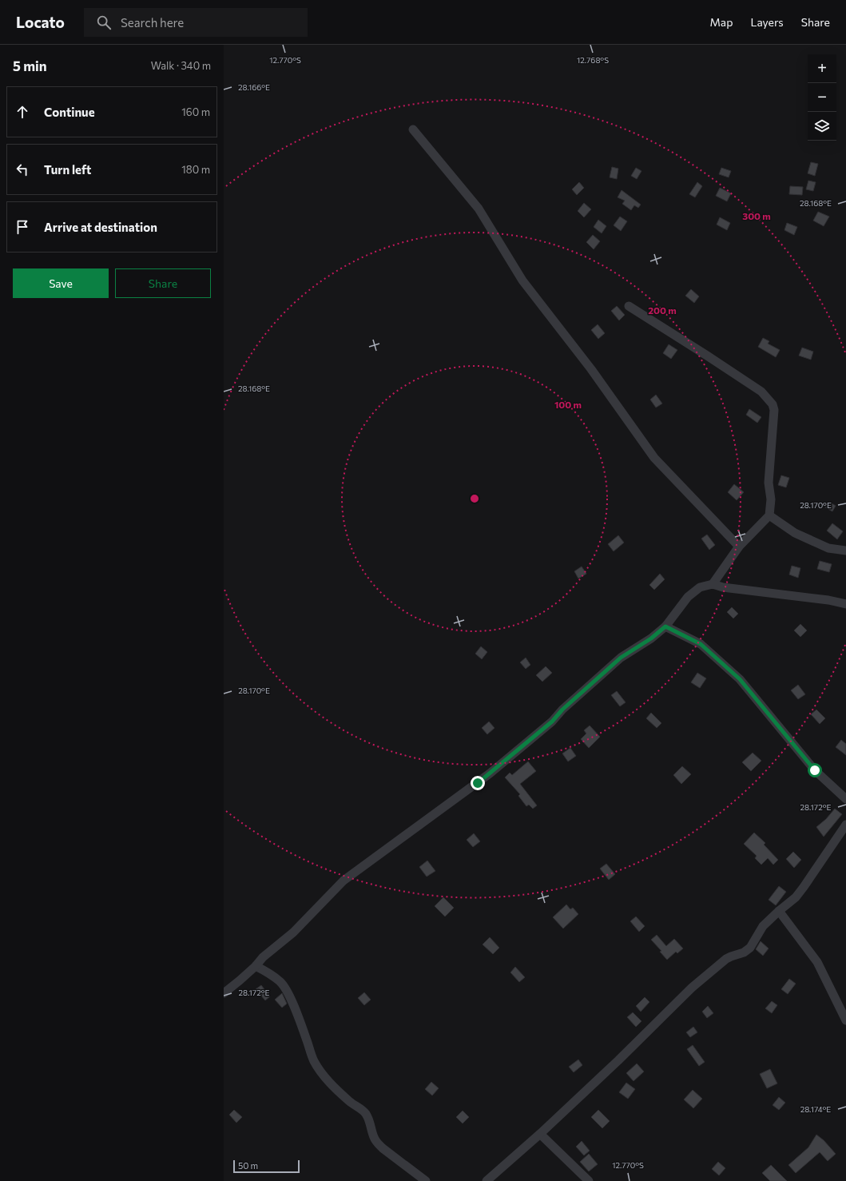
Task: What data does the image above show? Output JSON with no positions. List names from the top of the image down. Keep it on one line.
{"scale_bar":"50 m","page":{"header":"Locato","search":"Search here","nav":["Map","Layers","Share"],"heading":["5 min","Walk · 340 m"],"map_buttons":["+","−"],"list":[["Continue","160 m"],["Turn left","180 m"],"Arrive at destination"],"buttons":["Save","Share"],"scale":"50 m"},"coordinates":["12.770°S","12.768°S","28.166°E","28.168°E","28.170°E","28.172°E","28.174°E"],"rings":["300 m","200 m","100 m"]}
